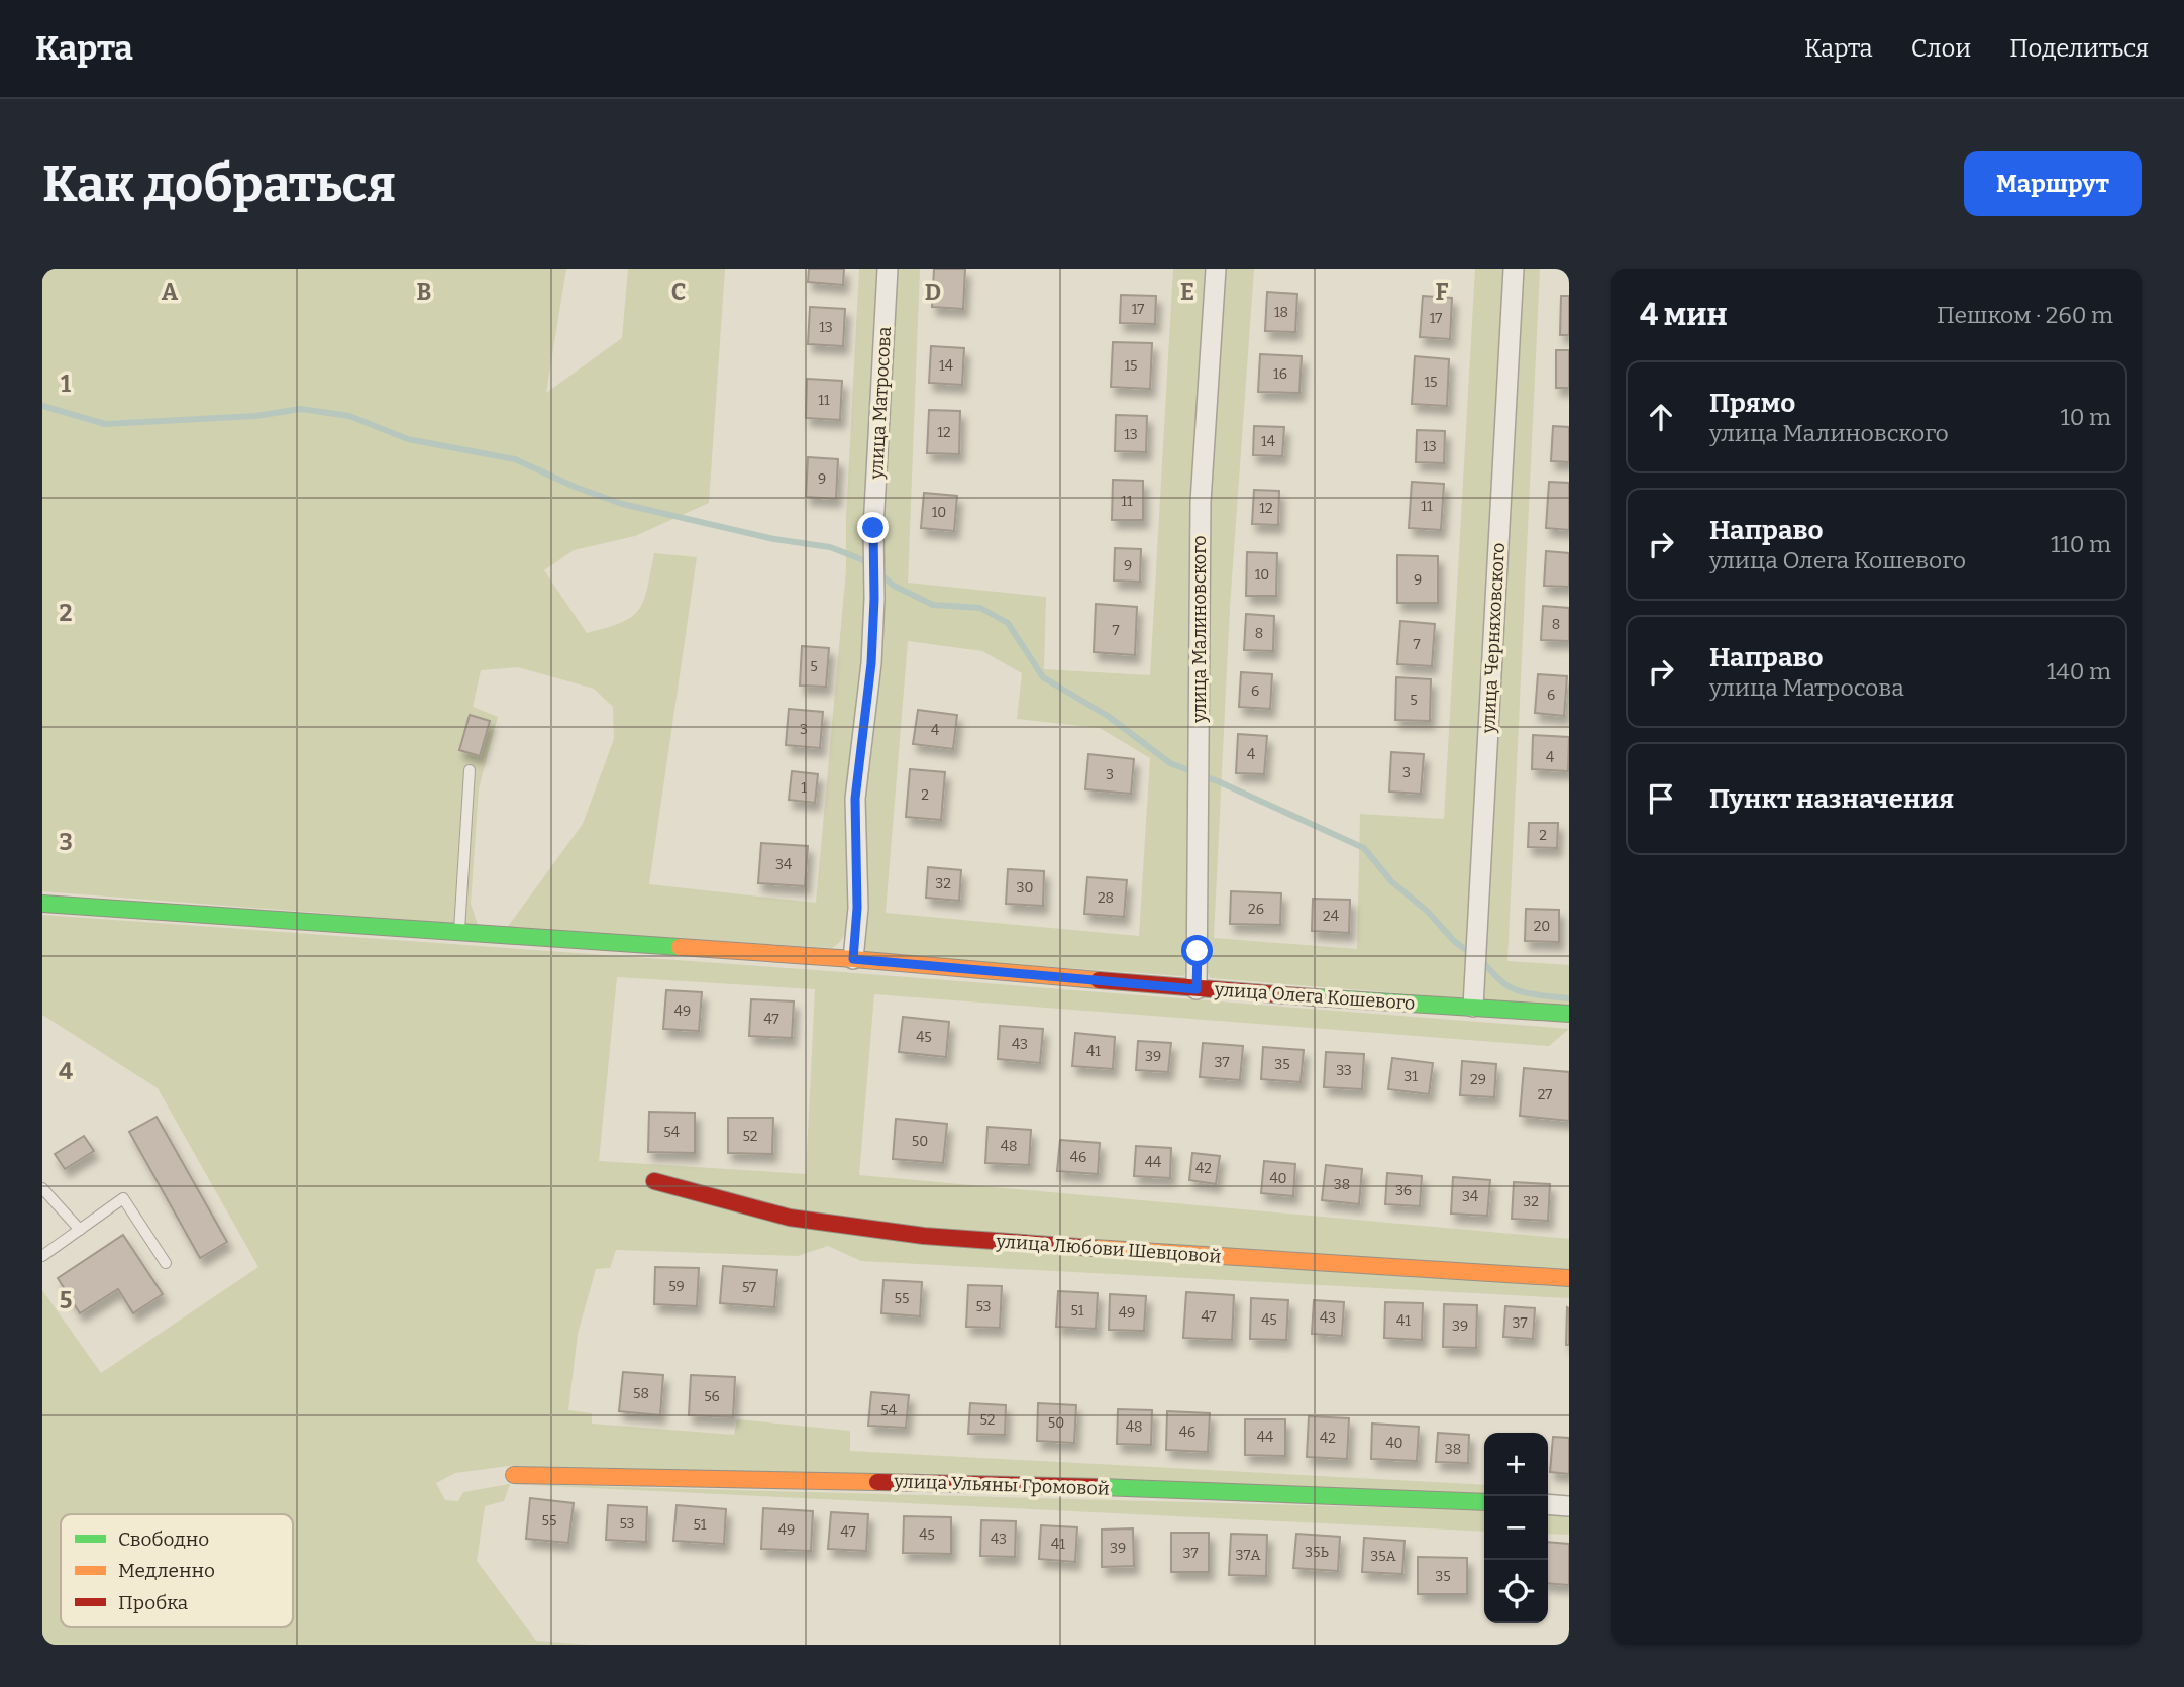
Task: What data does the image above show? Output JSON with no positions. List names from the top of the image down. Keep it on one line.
{"streets":{"street":["улица Матросова","улица Малиновского","улица Черняховского","улица Олега Кошевого","улица Любови Шевцовой","улица Ульяны Громовой"]},"crossings":[["улица Матросова","улица Олега Кошевого"],["улица Малиновского","улица Олега Кошевого"],["улица Черняховского","улица Олега Кошевого"]],"house_numbers":["17","18","17","13","14","15","16","15","11","12","13","14","13","9","11","11","12","10","9","10","9","8","7","8","7","5","6","6","5","3","4","4","4","3","3","1","2","2","34","32","30","28","26","24","20","49","47","45","43","41","39","37","35","33","31","29","27","54","52","50","48","46","44","42","40","38","36","34","32","59","57","55","53","51","49","47","43","45","41","37","39","58","56","54","52","50","48","46","44","42","40","38","55","53","51","49","47","45","43","41","39","35Ь","37","37А","35А","35"],"legend":["Свободно","Медленно","Пробка"],"page":{"header":"Карта","nav":["Карта","Слои","Поделиться"],"buttons":"Маршрут","title":"Как добраться","heading":["4 мин","Пешком · 260 m"],"list":[["Прямо","улица Малиновского","10 m"],["Направо","улица Олега Кошевого","110 m"],["Направо","улица Матросова","140 m"],"Пункт назначения"],"map_buttons":["+","−"]},"grid":{"columns":["A","B","C","D","E","F"],"rows":["1","2","3","4","5"]}}
